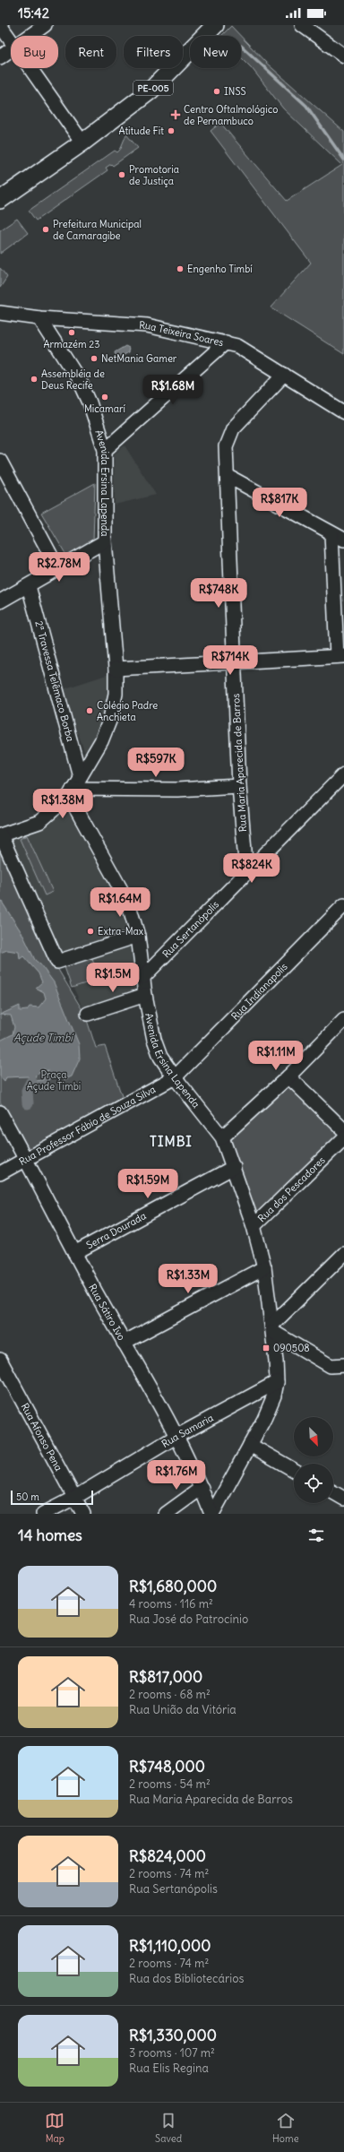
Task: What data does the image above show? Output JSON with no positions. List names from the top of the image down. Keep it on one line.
{"streets":{"main road":["PE-005"],"street":["Rua Teixeira Soares","Avenida Ersina Lapenda","2ª Travessa Telêmaco Borba","Rua Maria Aparecida de Barros","Rua Sertanópolis","Rua Indianapolis","Rua Professor Fábio de Souza Silva","Rua dos Pescadores","Serra Dourada","Rua Sátiro Ivo","Rua Samaria","Rua Afonso Pena"]},"crossings":[["Rua Teixeira Soares","Avenida Ersina Lapenda"],["Rua Teixeira Soares","Rua Maria Aparecida de Barros"],["Avenida Ersina Lapenda","2ª Travessa Telêmaco Borba"],["Avenida Ersina Lapenda","Rua Sertanópolis"],["Avenida Ersina Lapenda","Rua Indianapolis"],["Avenida Ersina Lapenda","Rua Professor Fábio de Souza Silva"],["Avenida Ersina Lapenda","Rua dos Pescadores"],["Avenida Ersina Lapenda","Serra Dourada"],["Avenida Ersina Lapenda","Rua Sátiro Ivo"],["Avenida Ersina Lapenda","Rua Samaria"],["Rua Maria Aparecida de Barros","Rua Sertanópolis"],["Rua Indianapolis","Rua Professor Fábio de Souza Silva"],["Rua Professor Fábio de Souza Silva","Rua Sátiro Ivo"],["Serra Dourada","Rua Sátiro Ivo"],["Rua Sátiro Ivo","Rua Samaria"],["Rua Samaria","Rua Afonso Pena"]],"districts":["TIMBI"],"water":["Açude Timbí"],"parks":["Praça Açude Timbi"],"places":{"other":["INSS","Atitude Fit","Promotoria de Justiça","Prefeitura Municipal de Camaragibe","Engenho Timbí","Armazém 23","NetMania Gamer","Assembléia de Deus Recife","Micamarí","Colégio Padre Anchieta","Extra-Max"],"health":["Centro Oftalmológico de Pernambuco"],"transit":["090508"]},"scale_bar":"50 m","north":"bottom right","page":{"status":"15:42","chip":["Buy","Rent","Filters","New"],"price":["R$1.68M","R$817K","R$2.78M","R$748K","R$714K","R$597K","R$1.38M","R$824K","R$1.64M","R$1.5M","R$1.11M","R$1.59M","R$1.33M","R$1.76M"],"scale":"50 m","heading":"14 homes","list":[{"name":"R$1,680,000","note":"4 rooms · 116 m² · Rua José do Patrocínio"},{"name":"R$817,000","note":"2 rooms · 68 m² · Rua União da Vitória"},{"name":"R$748,000","note":"2 rooms · 54 m² · Rua Maria Aparecida de Barros"},{"name":"R$824,000","note":"2 rooms · 74 m² · Rua Sertanópolis"},{"name":"R$1,110,000","note":"2 rooms · 74 m² · Rua dos Bibliotecários"},{"name":"R$1,330,000","note":"3 rooms · 107 m² · Rua Elis Regina"}],"tabs":["Map","Saved","Home"]}}
